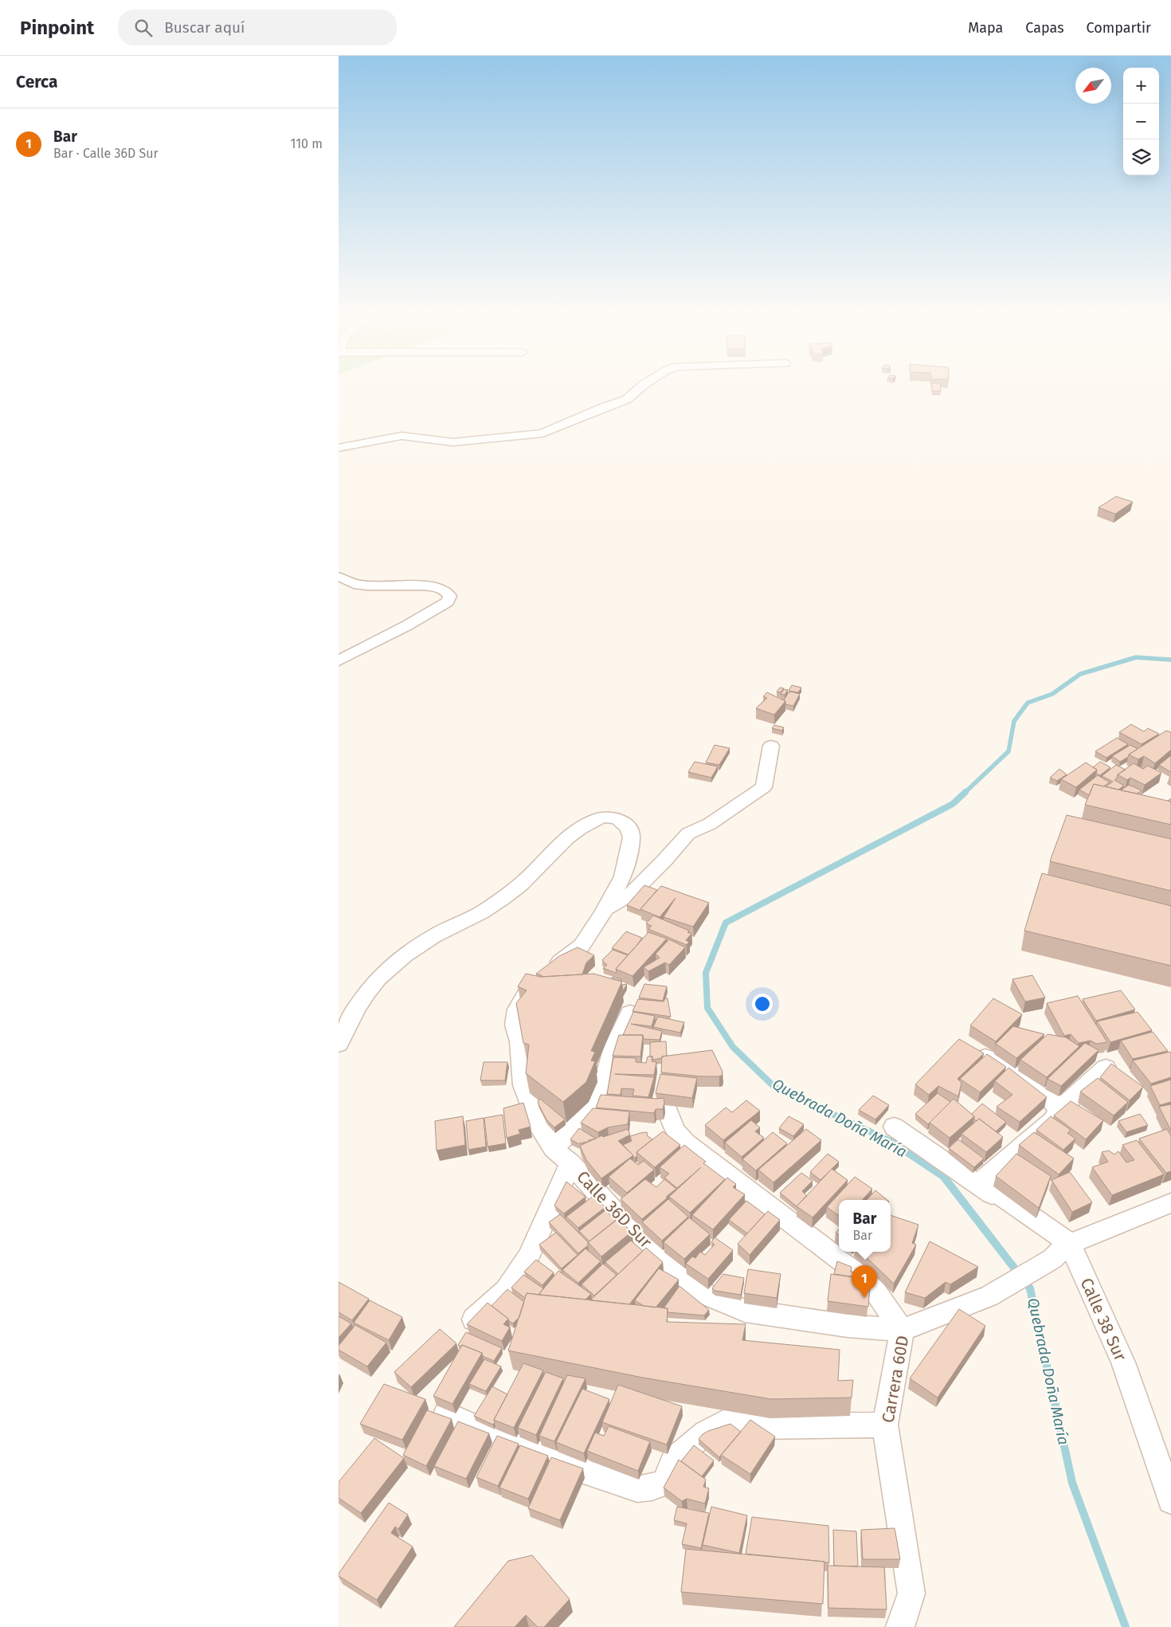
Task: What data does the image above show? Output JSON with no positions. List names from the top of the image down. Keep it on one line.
{"streets":{"street":["Calle 36D Sur","Calle 38 Sur","Carrera 60D"]},"crossings":[["Calle 36D Sur","Carrera 60D"],["Calle 38 Sur","Carrera 60D"]],"water":["Quebrada Doña María"],"north":"bottom left","page":{"header":"Pinpoint","search":"Buscar aquí","nav":["Mapa","Capas","Compartir"],"heading":"Cerca","map_buttons":["+","−"],"list":[{"mark":"1","name":"Bar","note":"Bar · Calle 36D Sur","value":"110 m"}],"popup":["Bar","Bar"],"pins":"1"}}
